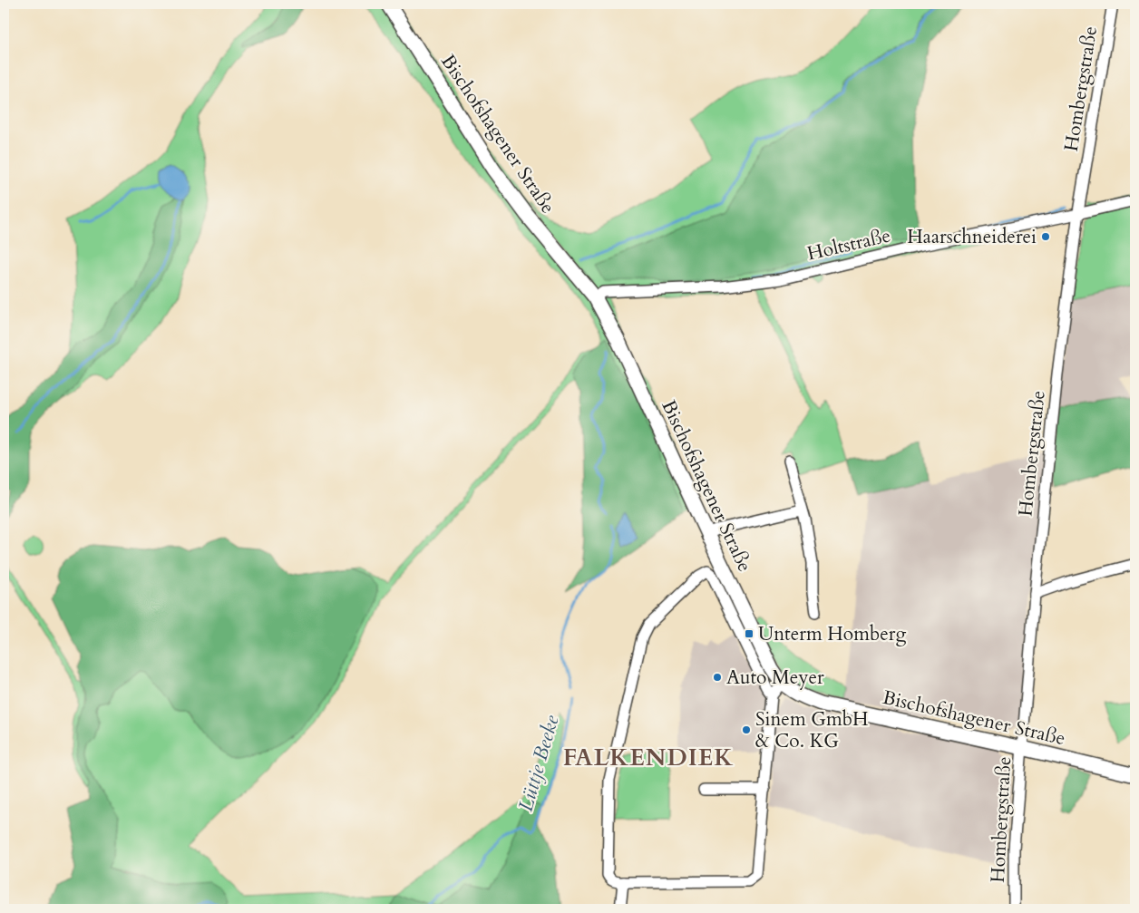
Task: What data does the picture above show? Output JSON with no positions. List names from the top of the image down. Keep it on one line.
{"streets":{"street":["Hombergstraße","Bischofshagener Straße","Holtstraße"]},"crossings":[["Hombergstraße","Bischofshagener Straße"],["Hombergstraße","Holtstraße"],["Bischofshagener Straße","Holtstraße"]],"districts":["FALKENDIEK"],"water":["Lüttje Beeke"],"places":{"other":["Haarschneiderei","Auto Meyer","Sinem GmbH & Co. KG"],"transit":["Unterm Homberg"]}}
